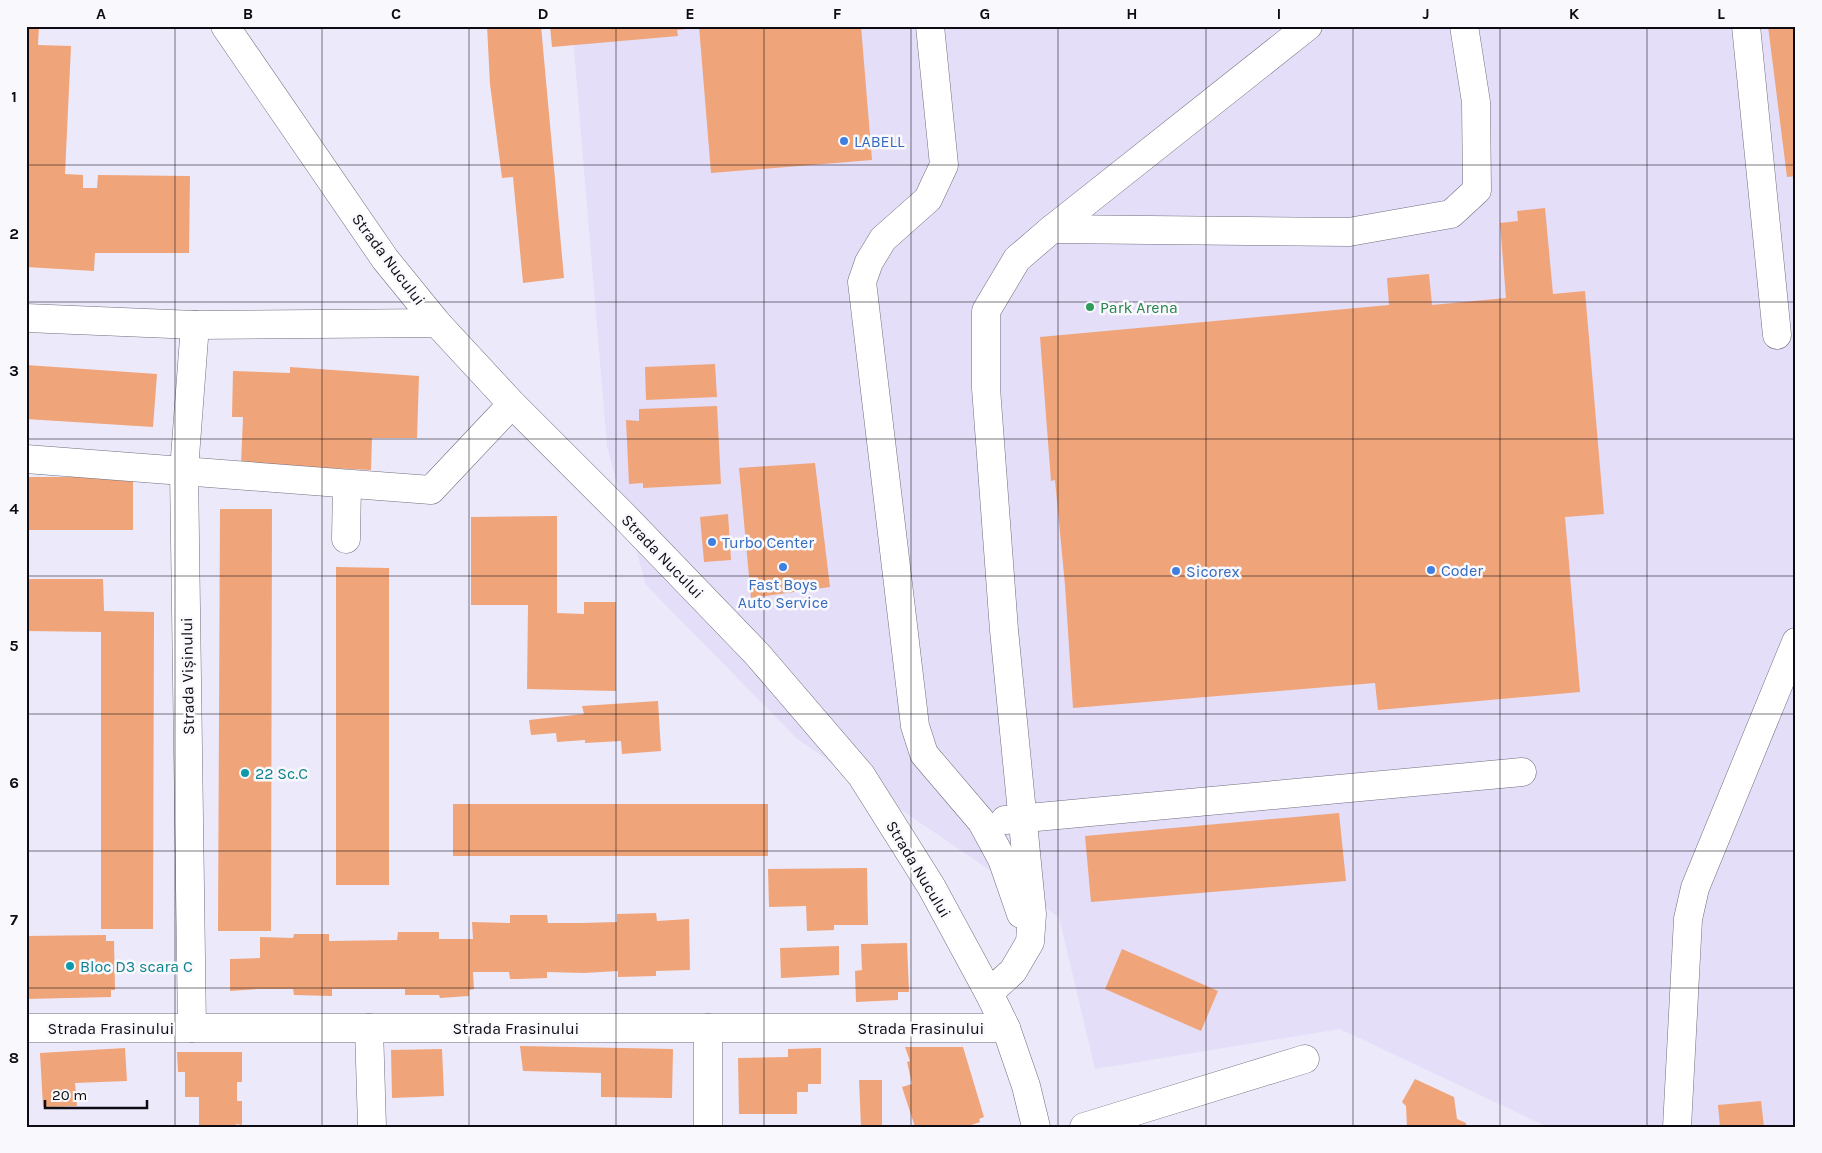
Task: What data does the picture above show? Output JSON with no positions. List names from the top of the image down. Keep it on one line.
{"streets":{"street":["Strada Nucului","Strada Vișinului","Strada Frasinului"]},"crossings":[["Strada Nucului","Strada Frasinului"],["Strada Vișinului","Strada Frasinului"]],"places":["LABELL","Park Arena","Turbo Center","Fast Boys Auto Service","Coder","Sicorex","22 Sc.C","Bloc D3 scara C"],"scale_bar":"20 m","grid":{"columns":["A","B","C","D","E","F","G","H","I","J","K","L"],"rows":["1","2","3","4","5","6","7","8"]}}
